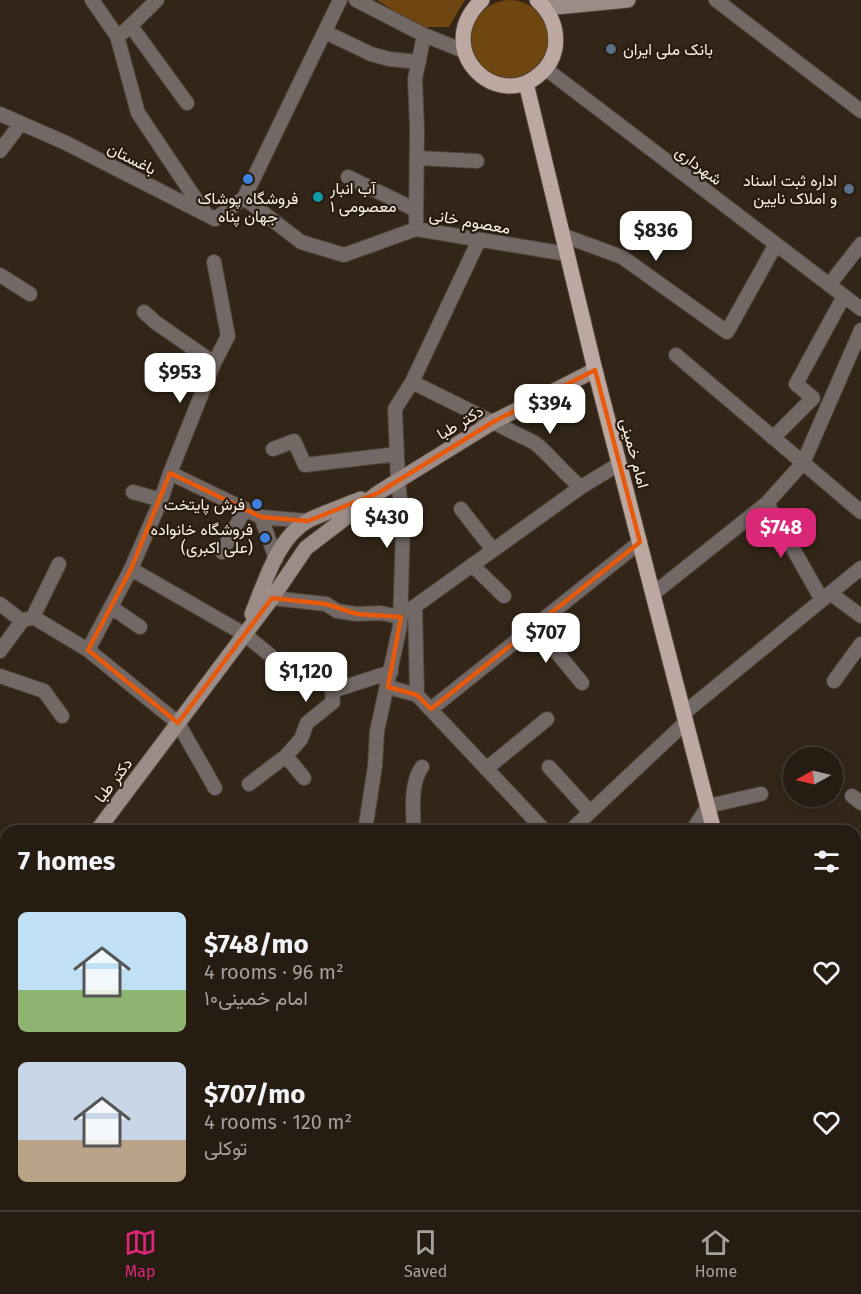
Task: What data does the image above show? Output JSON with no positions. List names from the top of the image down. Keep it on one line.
{"streets":{"main road":["امام خمینی"],"street":["باغستان","شهرداری","معصوم خانی","دکتر طبا"]},"crossings":[["معصوم خانی","امام خمینی"],["دکتر طبا","امام خمینی"]],"places":["بانک ملی ایران","فروشگاه پوشاک جهان پناه","اداره ثبت اسناد و املاک نایین","آب انبار معصومی ۱","فرش پایتخت","فروشگاه خانواده (علی اکبری)"],"north":"left","page":{"price":["$836","$953","$394","$430","$748","$707","$1,120"],"heading":"7 homes","list":[{"name":"$748/mo","note":"4 rooms · 96 m² · امام خمینی۱۰"},{"name":"$707/mo","note":"4 rooms · 120 m² · توکلی"}],"tabs":["Map","Saved","Home"]}}
